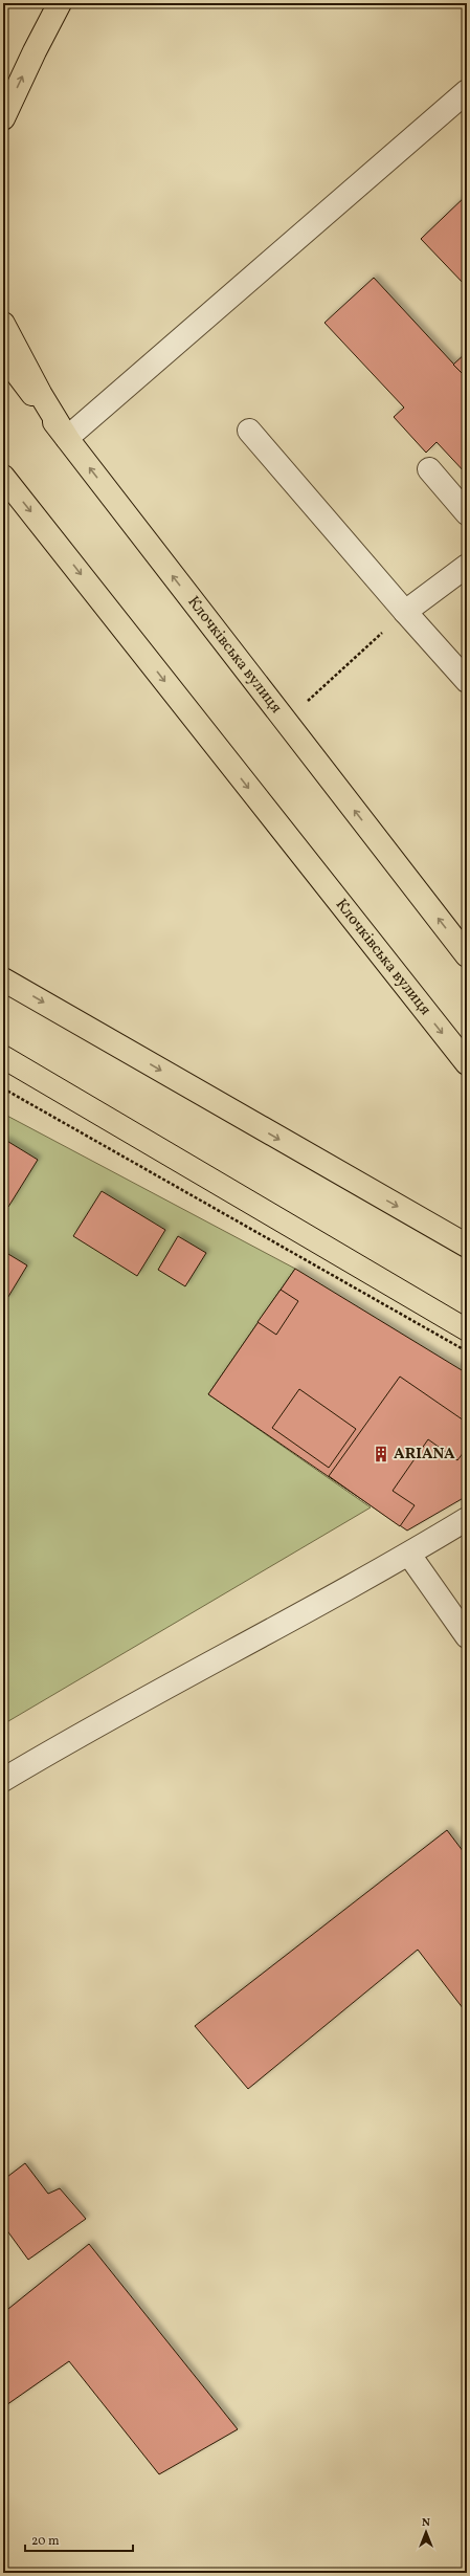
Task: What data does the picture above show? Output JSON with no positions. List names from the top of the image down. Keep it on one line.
{"streets":{"main road":["Клочківська вулиця"]},"places":{"building":["ARIANA"]},"scale_bar":"20 m","north":"top"}
